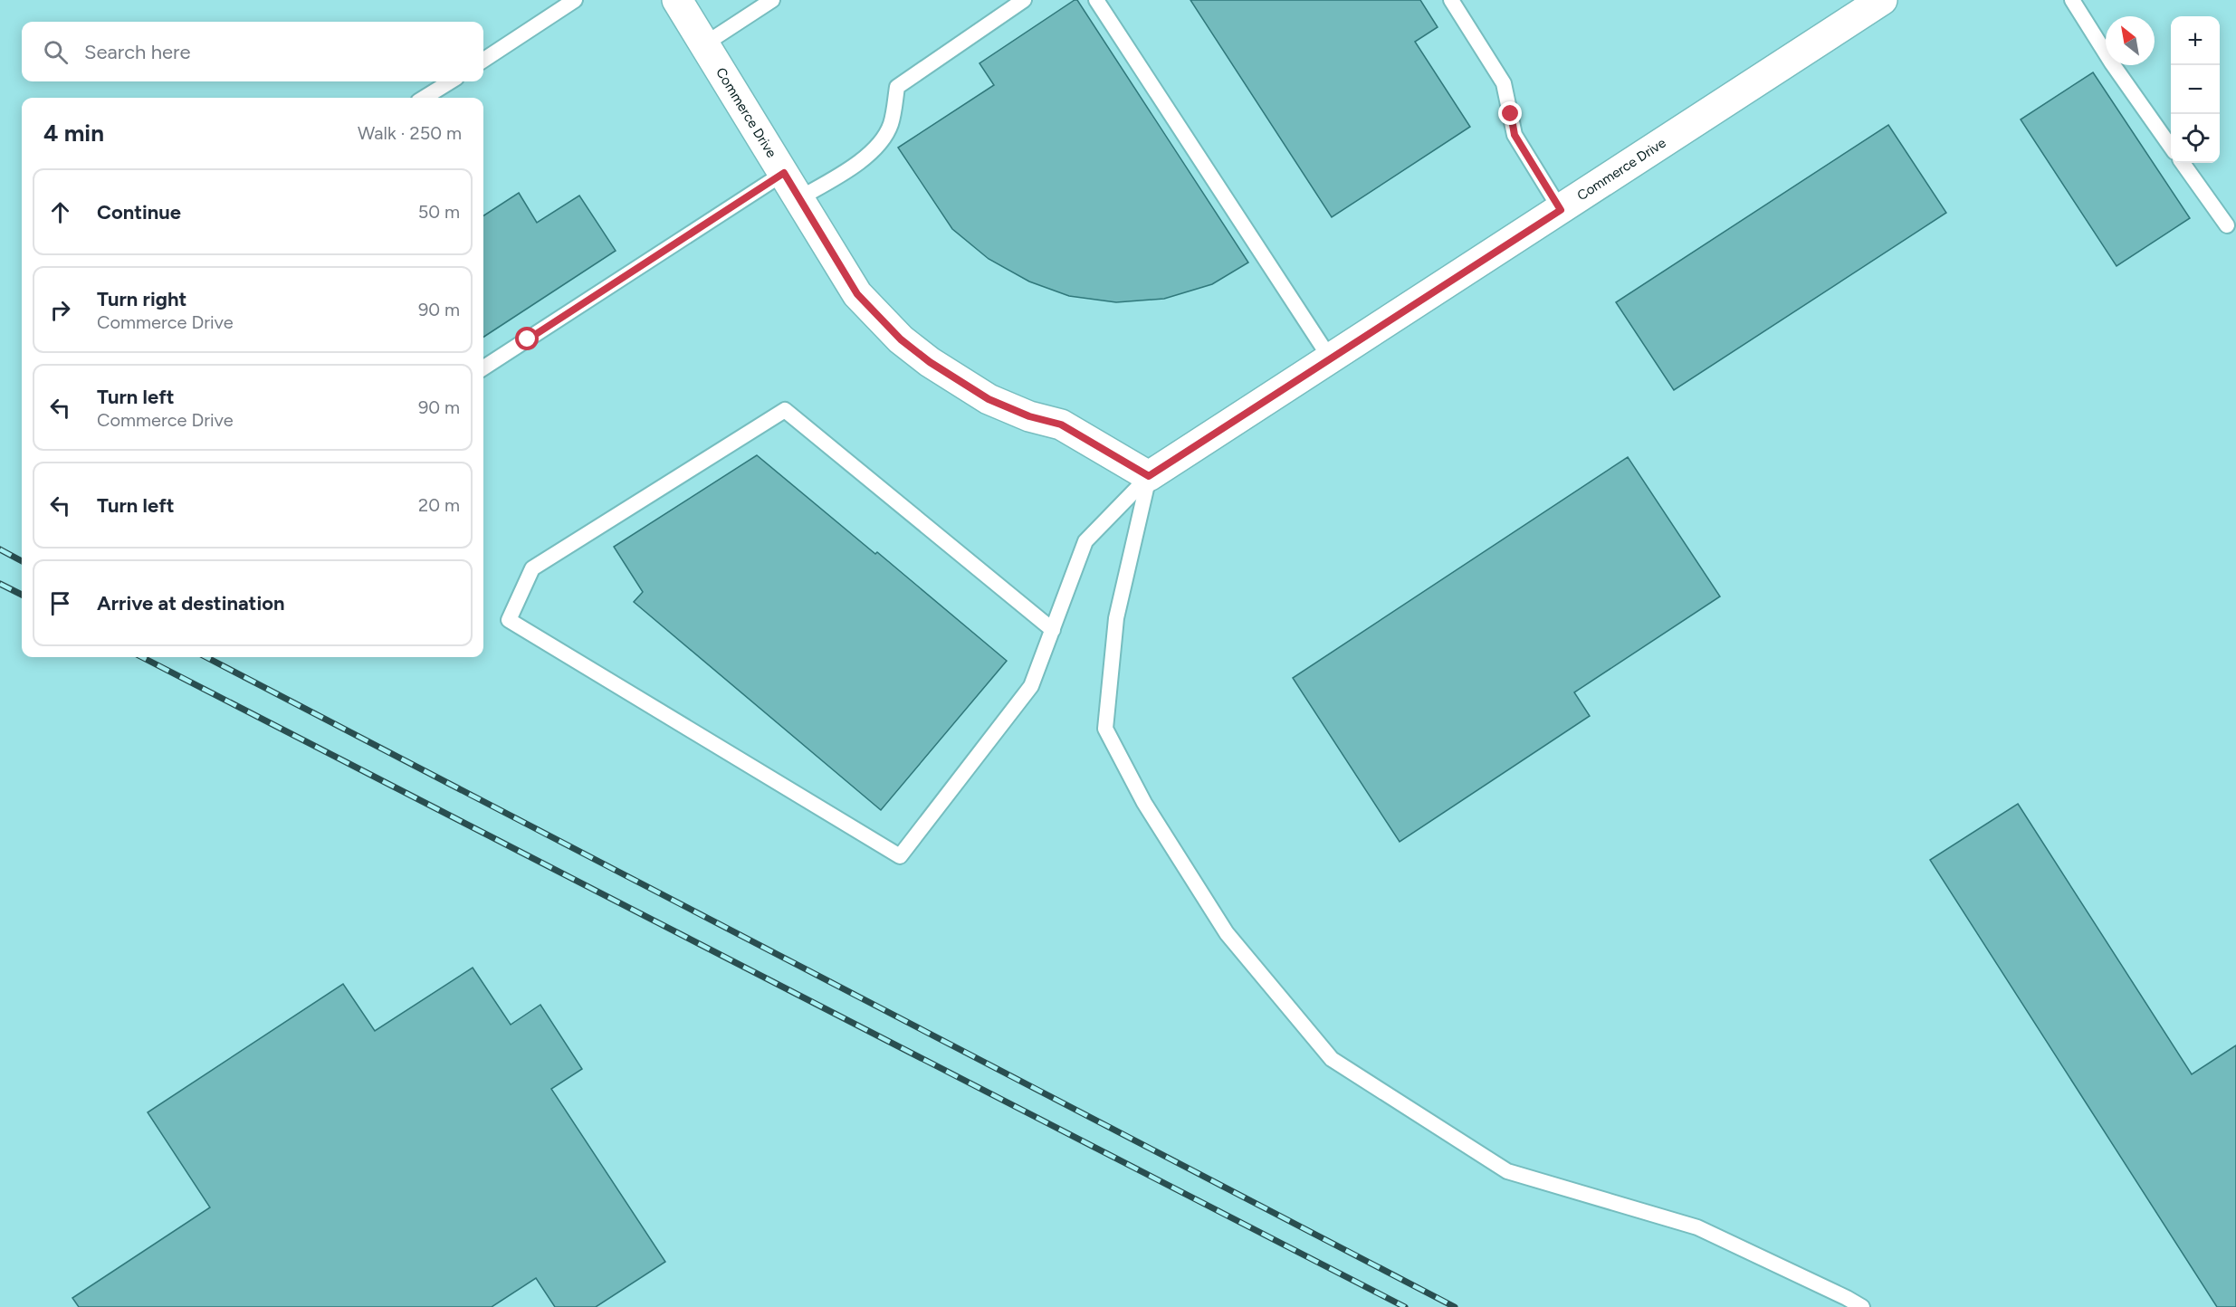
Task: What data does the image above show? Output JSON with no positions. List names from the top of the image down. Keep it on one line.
{"streets":{"street":["Commerce Drive"]},"north":"top left","page":{"map_buttons":["+","−"],"search":"Search here","heading":["4 min","Walk · 250 m"],"list":[["Continue","50 m"],["Turn right","Commerce Drive","90 m"],["Turn left","Commerce Drive","90 m"],["Turn left","20 m"],"Arrive at destination"]}}
